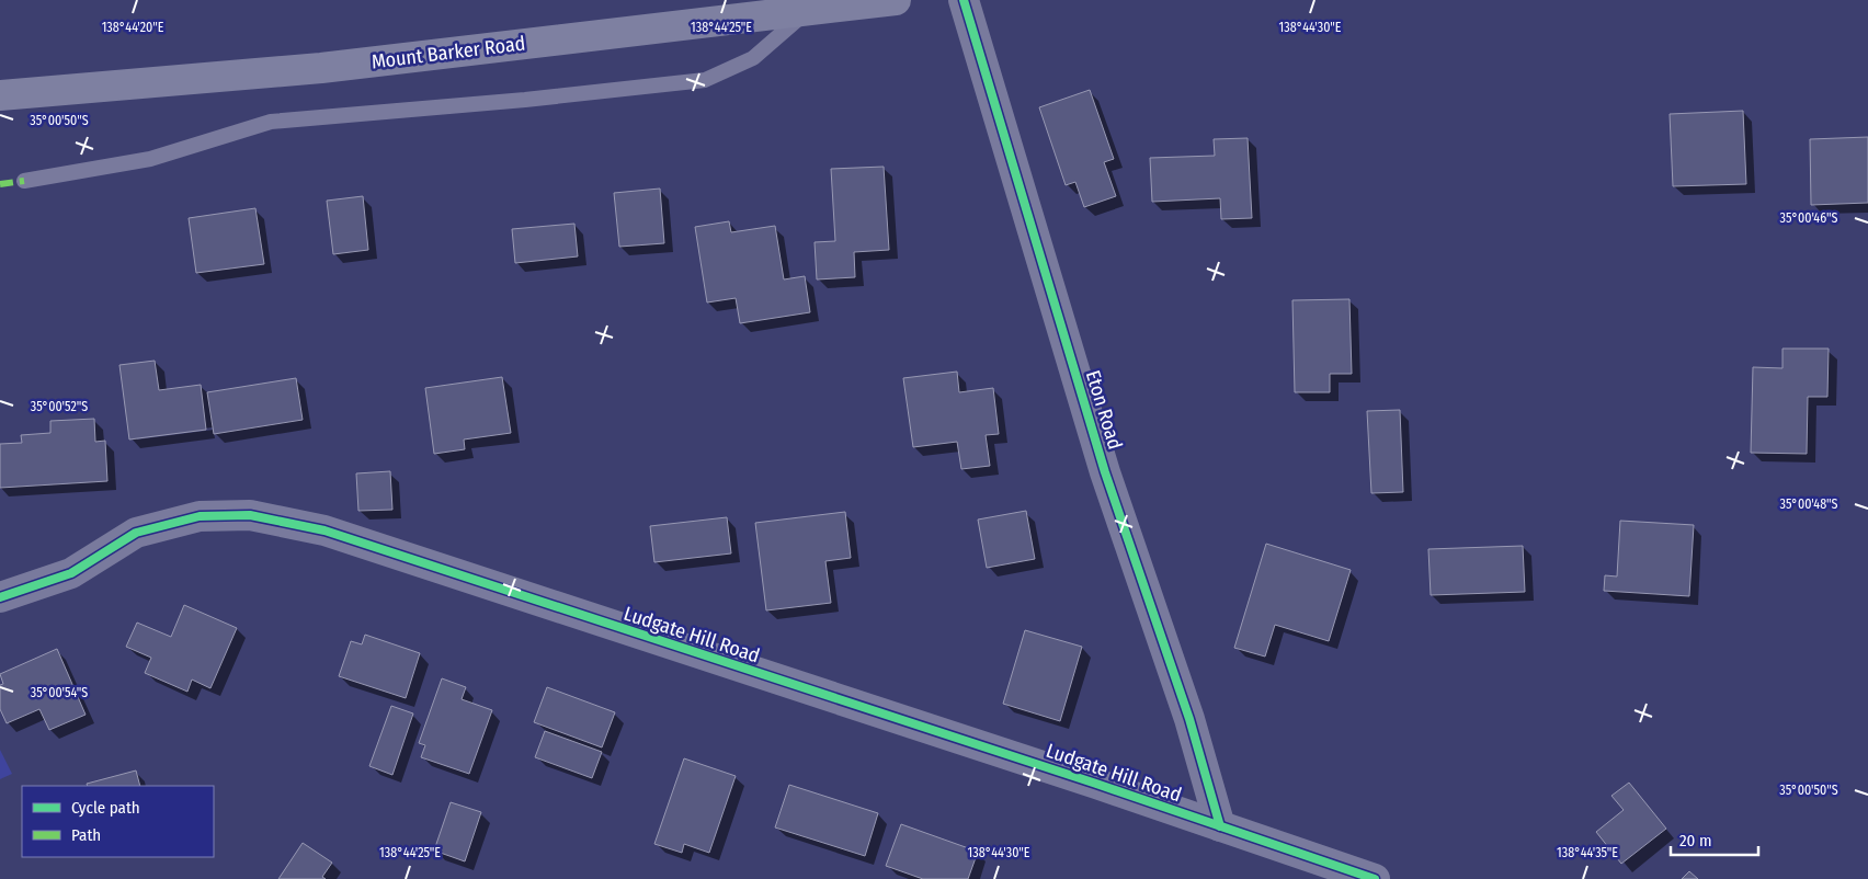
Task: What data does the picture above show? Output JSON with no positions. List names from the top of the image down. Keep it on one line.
{"streets":{"main road":["Mount Barker Road"],"street":["Eton Road","Ludgate Hill Road"]},"crossings":[["Eton Road","Ludgate Hill Road"]],"legend":["Cycle path","Path"],"scale_bar":"20 m","coordinates":["138°44'20\"E","138°44'25\"E","138°44'30\"E","35°00'50\"S","35°00'46\"S","35°00'52\"S","35°00'48\"S","35°00'54\"S","138°44'35\"E"]}
